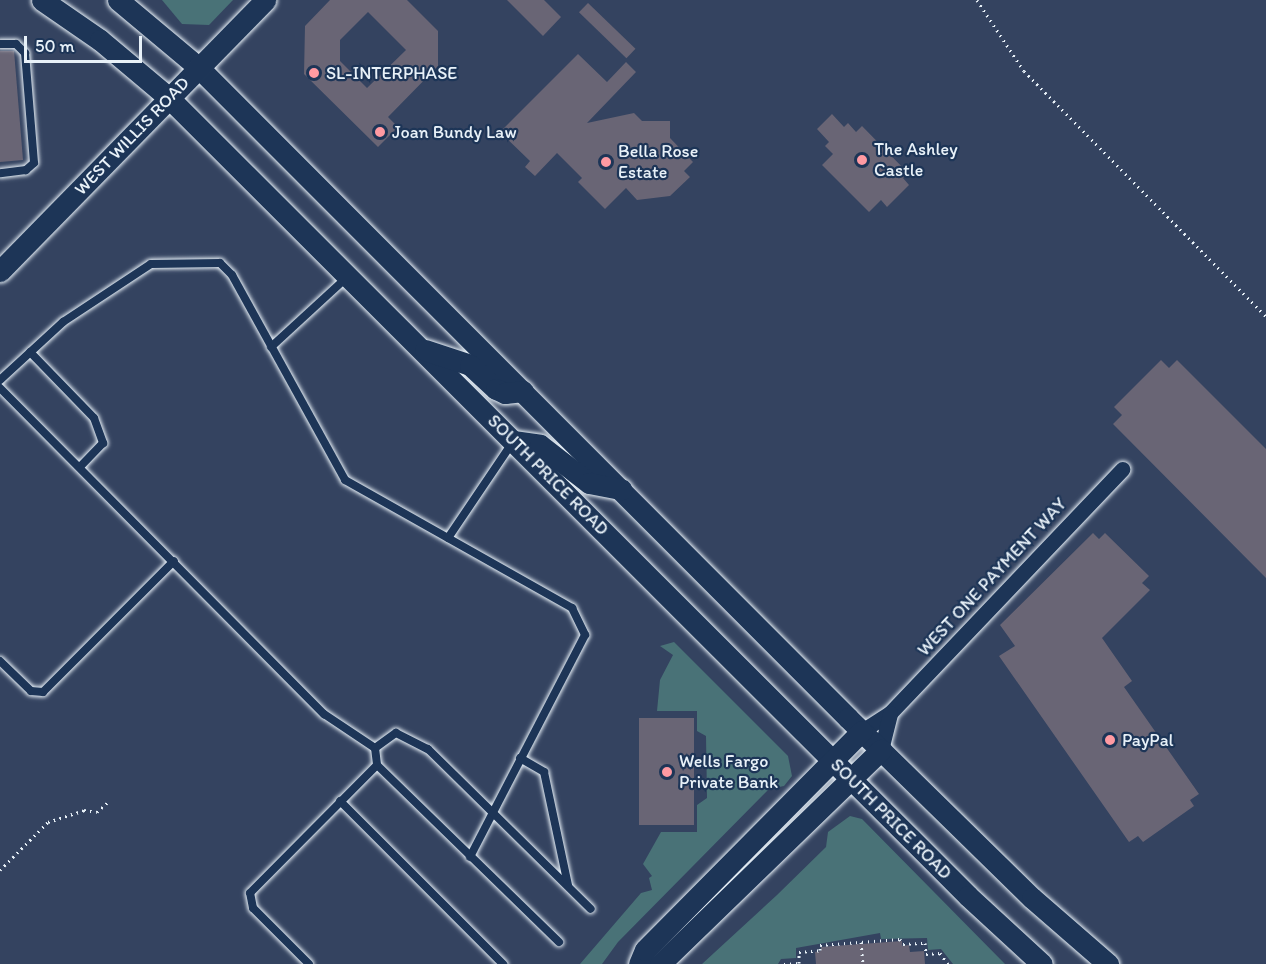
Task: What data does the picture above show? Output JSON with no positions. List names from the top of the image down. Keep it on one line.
{"streets":{"main road":["WEST WILLIS ROAD","SOUTH PRICE ROAD"],"street":["WEST ONE PAYMENT WAY"]},"crossings":[["WEST WILLIS ROAD","SOUTH PRICE ROAD"]],"places":["SL-INTERPHASE","Joan Bundy Law","The Ashley Castle","Bella Rose Estate","PayPal","Wells Fargo Private Bank"],"scale_bar":"50 m"}
